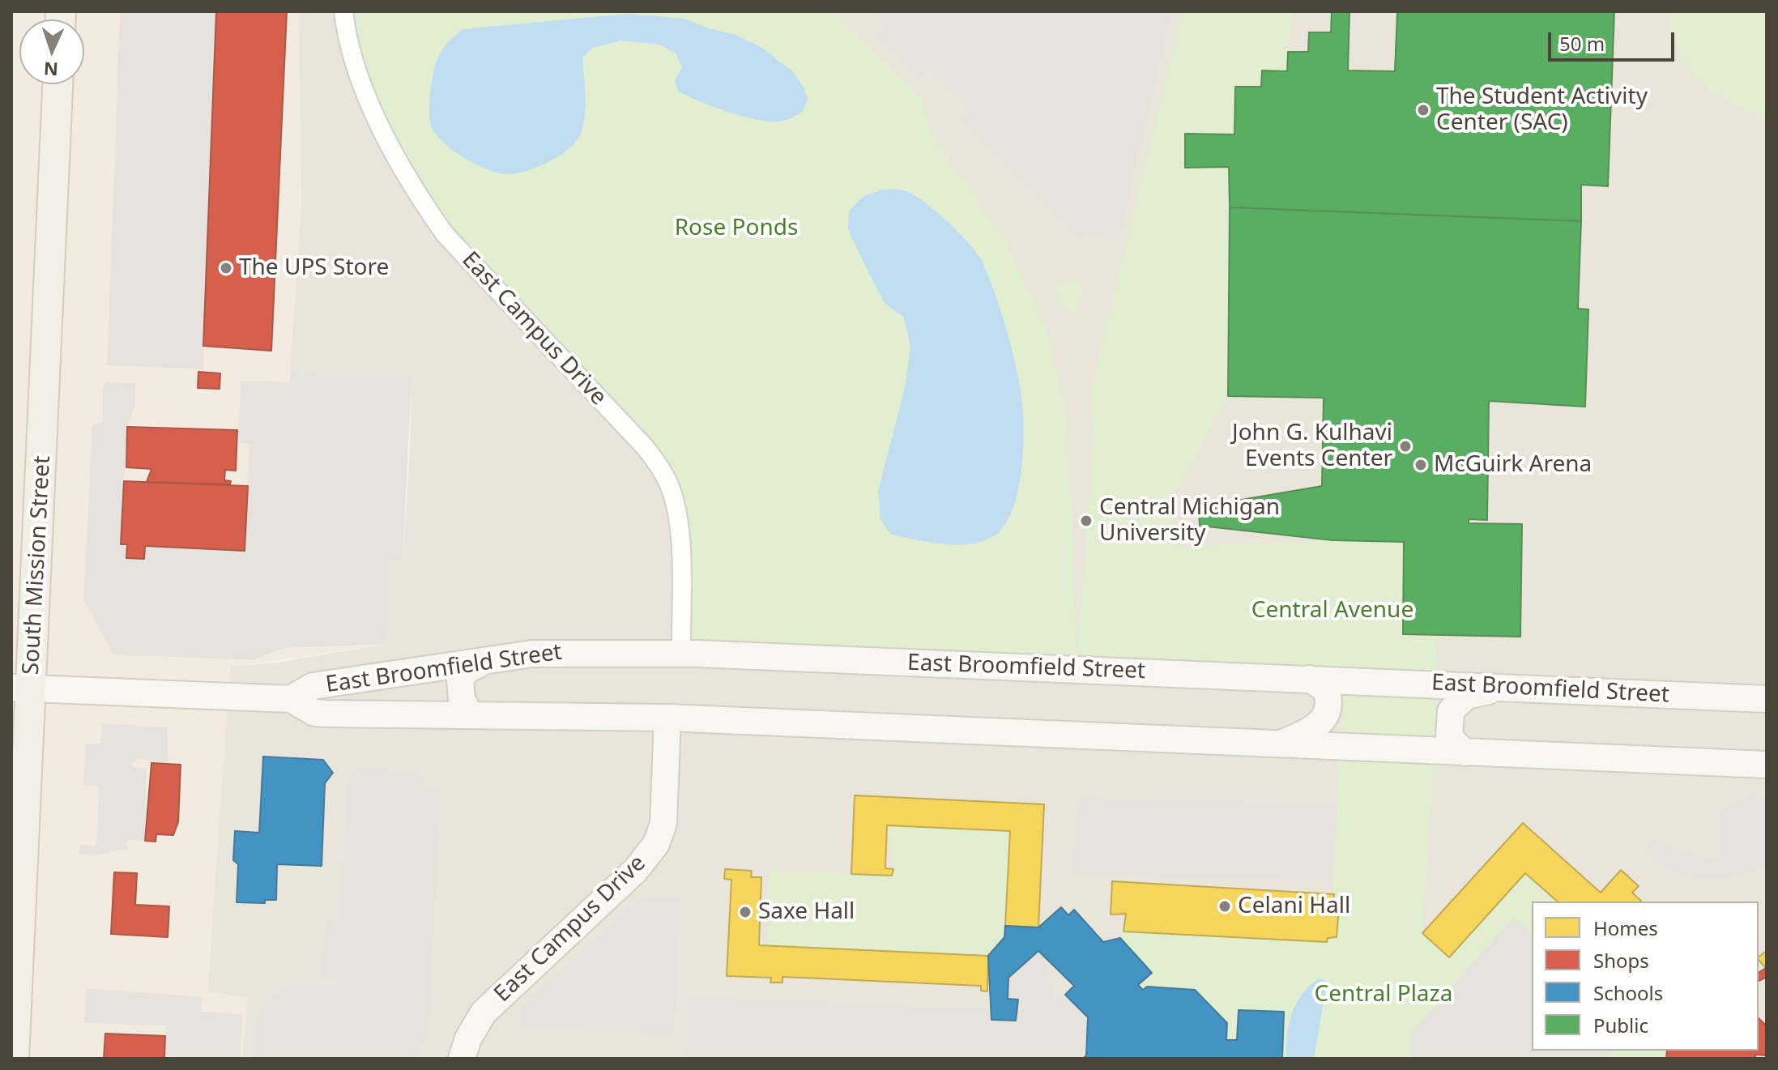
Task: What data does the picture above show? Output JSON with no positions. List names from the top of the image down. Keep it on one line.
{"streets":{"main road":["East Campus Drive","South Mission Street","East Broomfield Street"]},"crossings":[["East Campus Drive","East Broomfield Street"],["South Mission Street","East Broomfield Street"]],"parks":["Rose Ponds","Central Avenue","Central Plaza"],"places":["The Student Activity Center (SAC)","The UPS Store","John G. Kulhavi Events Center","McGuirk Arena","Central Michigan University","Celani Hall","Saxe Hall"],"legend":["Homes","Shops","Schools","Public"],"scale_bar":"50 m","north":"bottom"}
